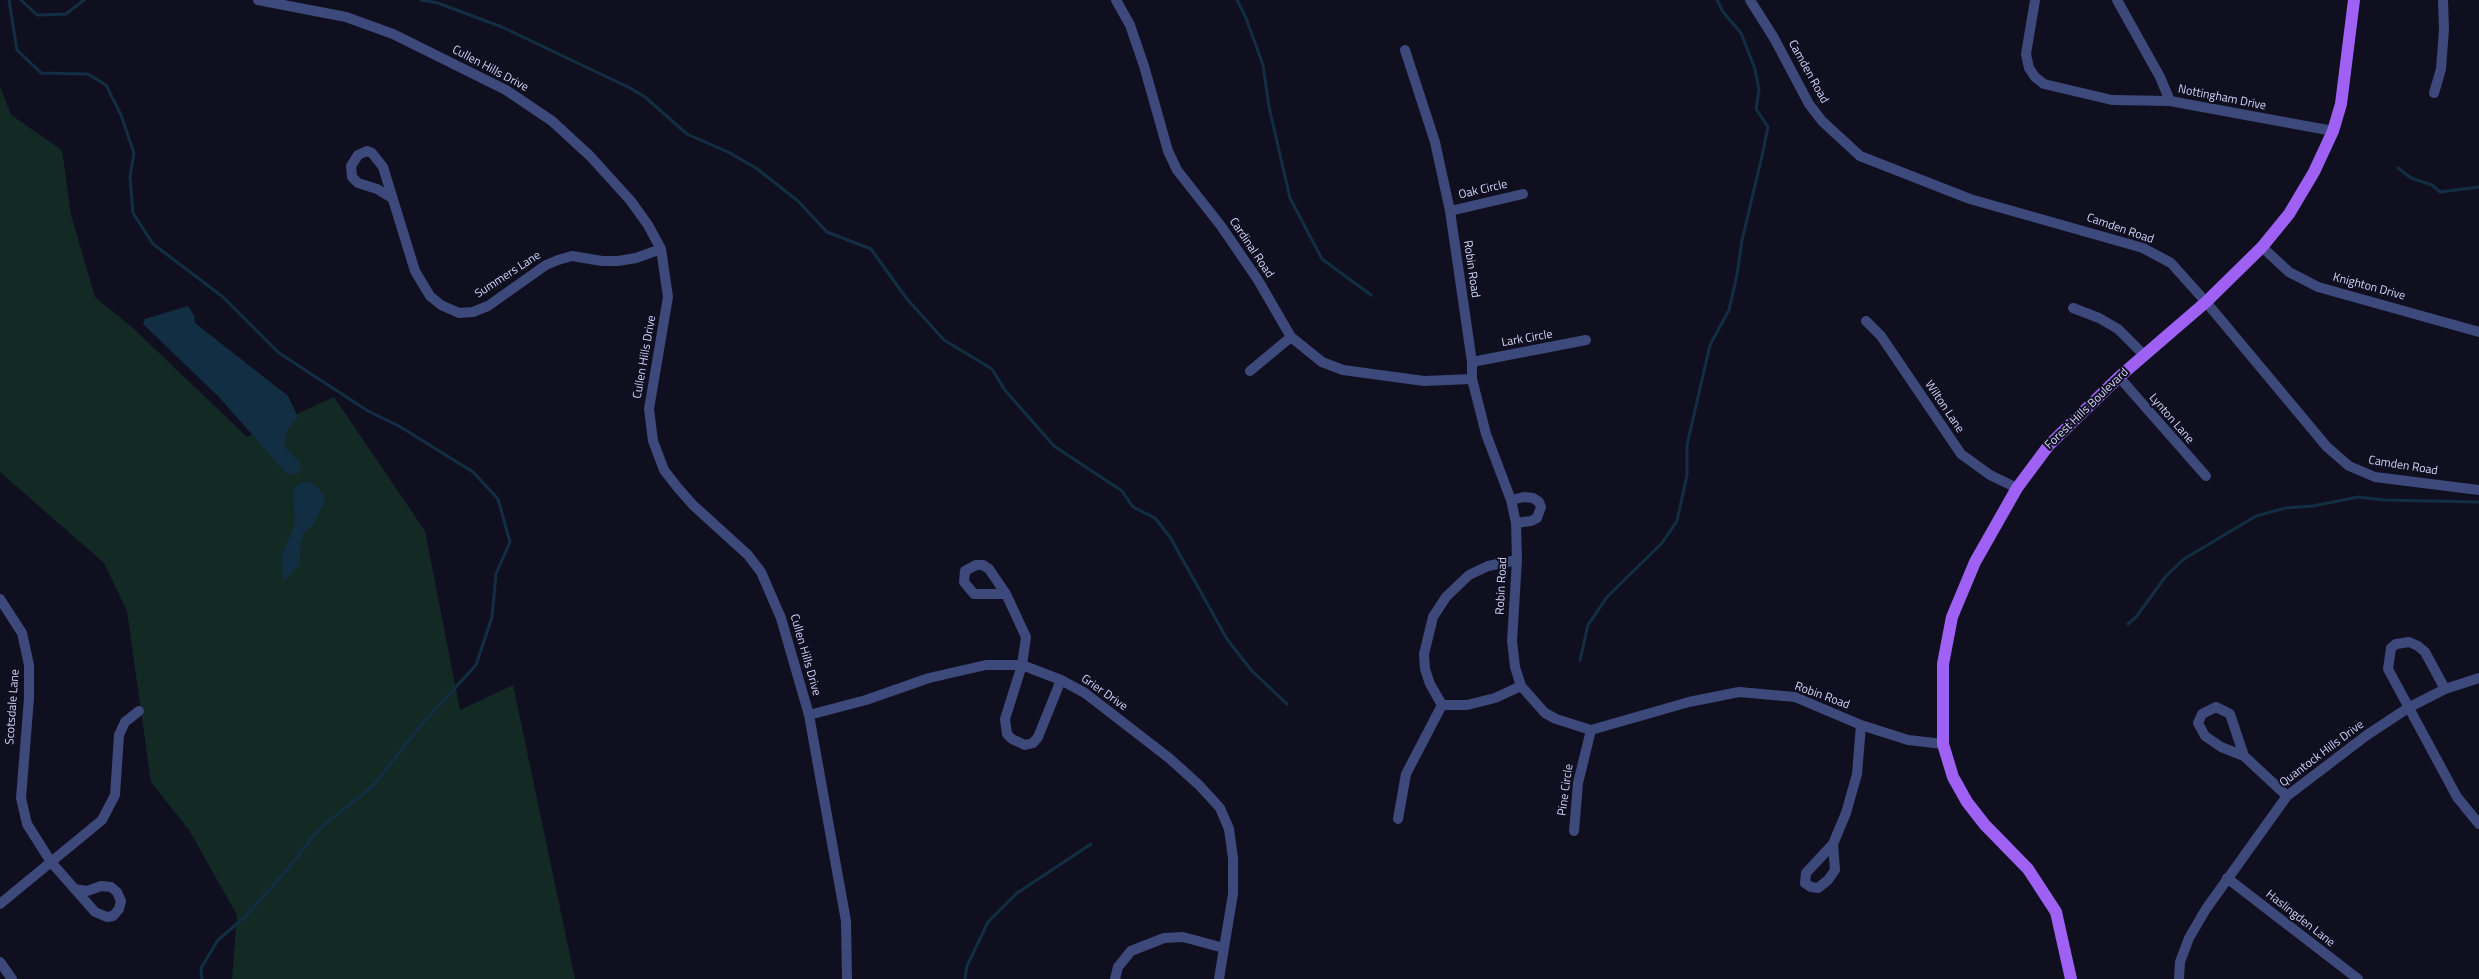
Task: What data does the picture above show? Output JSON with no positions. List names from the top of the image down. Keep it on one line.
{"streets":{"main road":["Forest Hills Boulevard"],"street":["Cullen Hills Drive","Camden Road","Nottingham Drive","Oak Circle","Cardinal Road","Robin Road","Summers Lane","Knighton Drive","Lark Circle","Wilton Lane","Lynton Lane","Grier Drive","Scotsdale Lane","Quantock Hills Drive","Pine Circle","Haslingden Lane"]},"crossings":[["Cullen Hills Drive","Summers Lane"],["Cullen Hills Drive","Grier Drive"],["Camden Road","Forest Hills Boulevard"],["Nottingham Drive","Forest Hills Boulevard"],["Oak Circle","Robin Road"],["Cardinal Road","Robin Road"],["Robin Road","Lark Circle"],["Robin Road","Forest Hills Boulevard"],["Robin Road","Pine Circle"],["Knighton Drive","Forest Hills Boulevard"],["Wilton Lane","Forest Hills Boulevard"],["Forest Hills Boulevard","Lynton Lane"],["Quantock Hills Drive","Haslingden Lane"]]}
